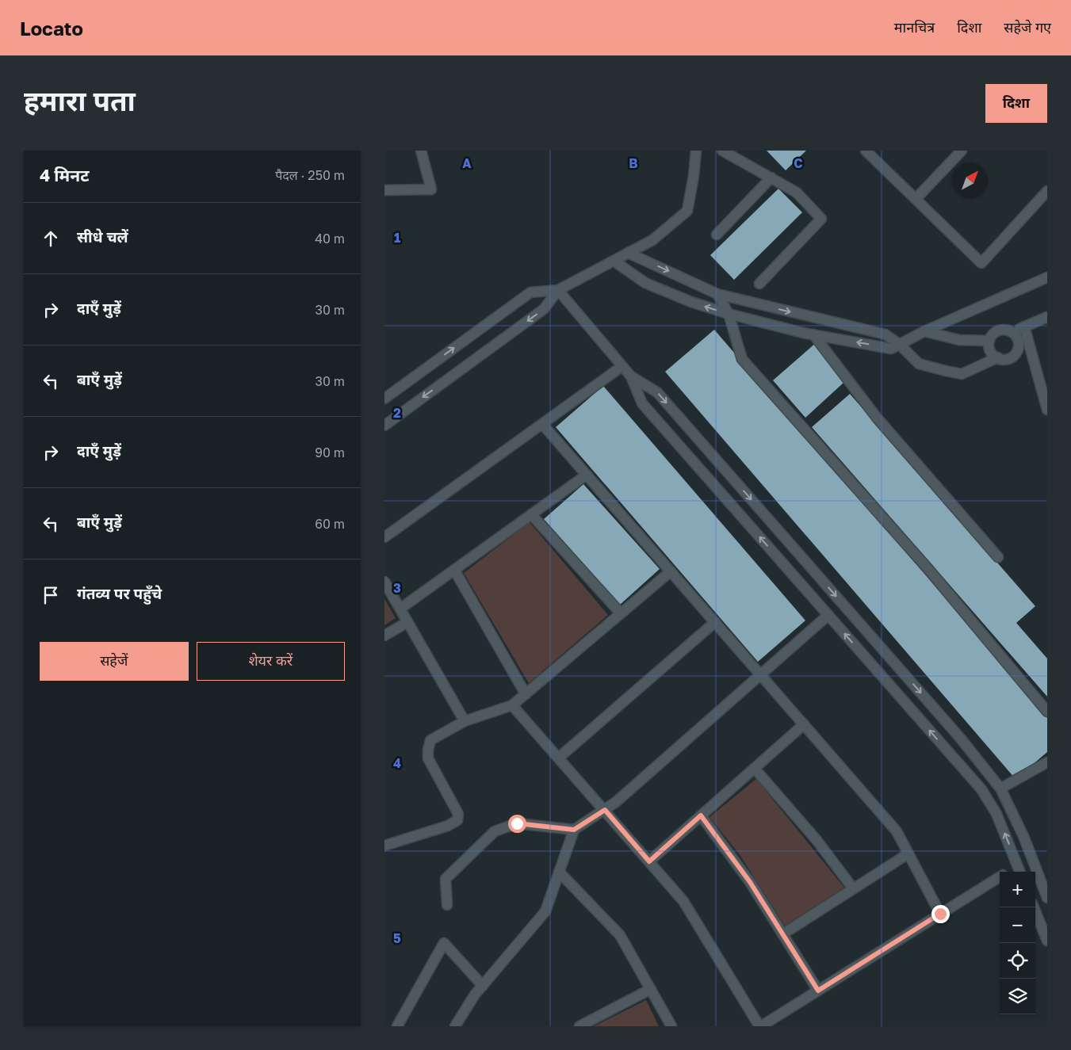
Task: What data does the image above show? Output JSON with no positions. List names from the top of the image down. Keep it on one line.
{"north":"top right","page":{"header":"Locato","nav":["मानचित्र","दिशा","सहेजे गए"],"title":"हमारा पता","buttons":["दिशा",["सहेजें","शेयर करें"]],"heading":["4 मिनट","पैदल · 250 m"],"list":[["सीधे चलें","40 m"],["दाएँ मुड़ें","30 m"],["बाएँ मुड़ें","30 m"],["दाएँ मुड़ें","90 m"],["बाएँ मुड़ें","60 m"],"गंतव्य पर पहुँचे"],"map_buttons":["+","−"]},"grid":{"columns":["A","B","C"],"rows":["1","2","3","4","5"]}}
